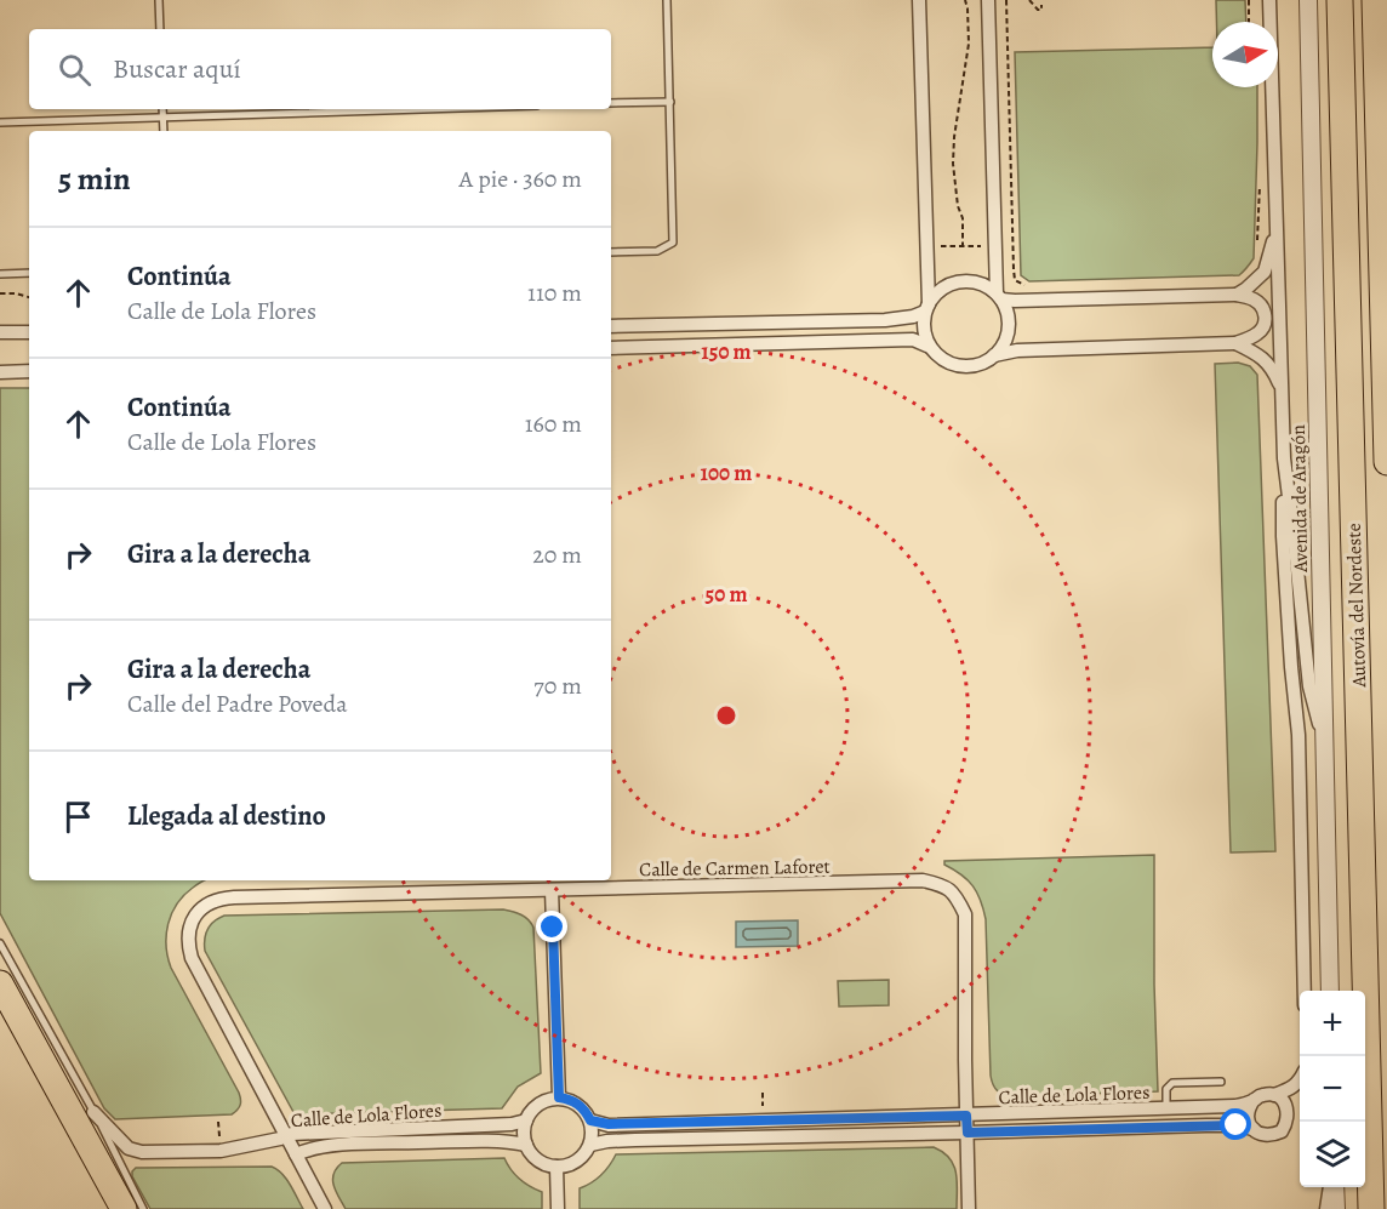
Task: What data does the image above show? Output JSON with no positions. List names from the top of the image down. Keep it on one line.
{"streets":{"highway":["Autovía del Nordeste"],"street":["Avenida de Aragón","Calle de Carmen Laforet","Calle de Lola Flores"]},"crossings":[["Calle de Carmen Laforet","Calle de Lola Flores"]],"north":"right","page":{"search":"Buscar aquí","heading":["5 min","A pie · 360 m"],"list":[["Continúa","Calle de Lola Flores","110 m"],["Continúa","Calle de Lola Flores","160 m"],["Gira a la derecha","20 m"],["Gira a la derecha","Calle del Padre Poveda","70 m"],"Llegada al destino"],"map_buttons":["+","−"]},"rings":["150 m","100 m","50 m"]}
